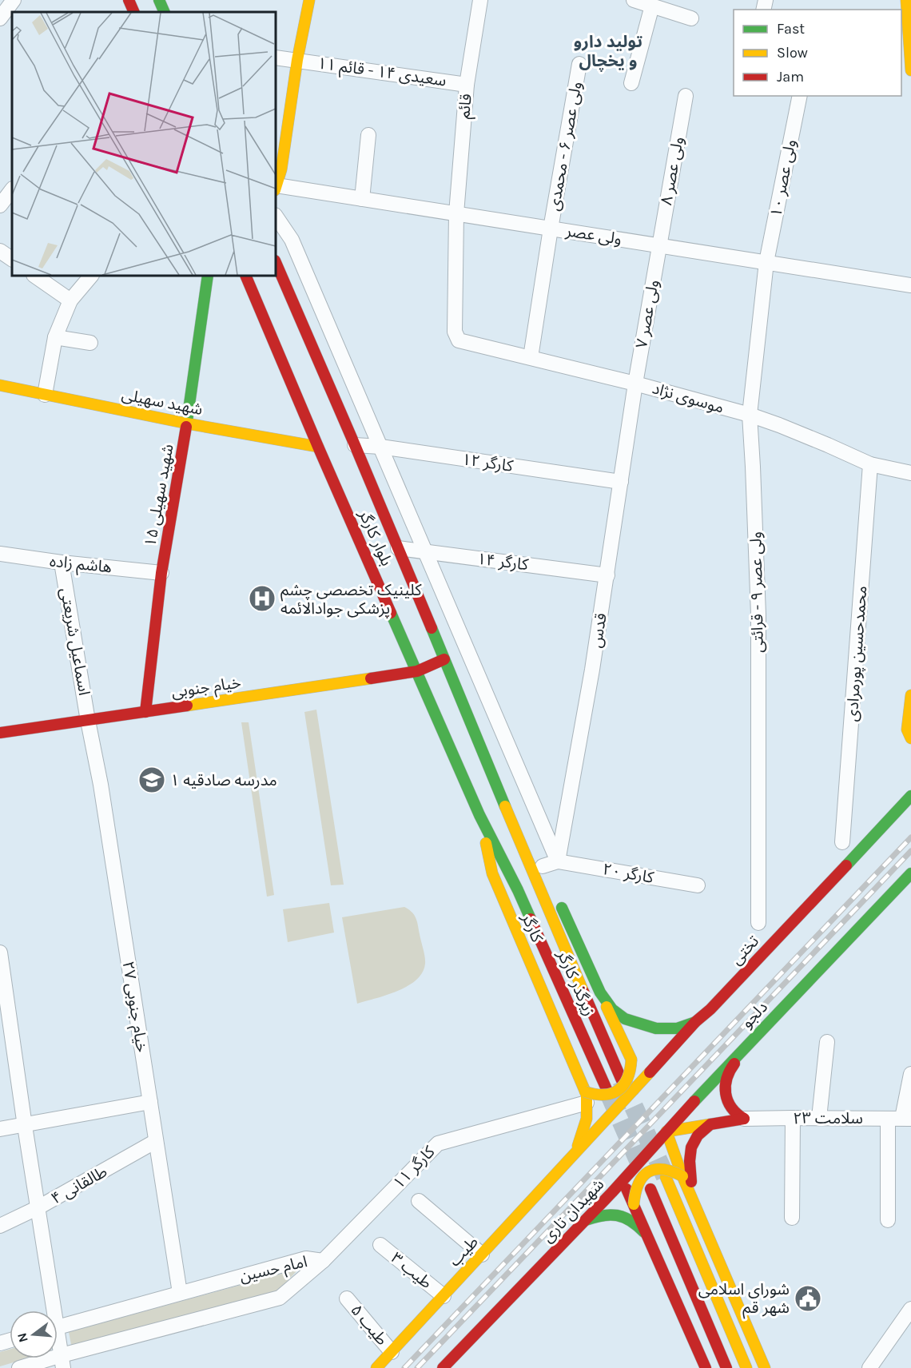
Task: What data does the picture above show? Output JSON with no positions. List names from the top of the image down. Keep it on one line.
{"streets":{"street":["سعیدی ۱۴ - قائم ۱۱","قائم","ولی عصر ۶ - محمدی","ولی عصر ۸","ولی عصر ۱۰","ولی عصر","ولی عصر ۷","موسوی نژاد","شهید سهیلی","کارگر ۱۲","شهید سهیلی ۱۵","بلوار کارگر","کارگر ۱۴","هاشم زاده","ولی عصر ۹ - قرائتی","قدس","اسماعیل شریعتی","محمدحسین پورمرادی","خیام جنوبی","کارگر ۲۰","کارگر","تختی","زیرگذر کارگر","خیام جنوبی ۲۷","دلجو","سلامت ۲۳","کارگر ۱۱","طالقانی ۴","شهیدان تاری","طیب","امام حسین","طیب ۳","طیب ۵"]},"crossings":[["سعیدی ۱۴ - قائم ۱۱","قائم"],["قائم","ولی عصر"],["قائم","موسوی نژاد"],["ولی عصر ۶ - محمدی","ولی عصر"],["ولی عصر ۶ - محمدی","موسوی نژاد"],["ولی عصر ۸","ولی عصر"],["ولی عصر ۸","ولی عصر ۷"],["ولی عصر ۱۰","ولی عصر"],["ولی عصر ۱۰","ولی عصر ۹ - قرائتی"],["ولی عصر","ولی عصر ۷"],["ولی عصر","ولی عصر ۹ - قرائتی"],["ولی عصر ۷","موسوی نژاد"],["ولی عصر ۷","قدس"],["موسوی نژاد","ولی عصر ۹ - قرائتی"],["موسوی نژاد","قدس"],["موسوی نژاد","محمدحسین پورمرادی"],["شهید سهیلی","شهید سهیلی ۱۵"],["شهید سهیلی","بلوار کارگر"],["کارگر ۱۲","بلوار کارگر"],["کارگر ۱۲","قدس"],["شهید سهیلی ۱۵","هاشم زاده"],["شهید سهیلی ۱۵","خیام جنوبی"],["بلوار کارگر","کارگر ۱۴"],["بلوار کارگر","خیام جنوبی"],["بلوار کارگر","کارگر"],["بلوار کارگر","زیرگذر کارگر"],["کارگر ۱۴","قدس"],["هاشم زاده","اسماعیل شریعتی"],["قدس","کارگر ۲۰"],["اسماعیل شریعتی","خیام جنوبی"],["اسماعیل شریعتی","خیام جنوبی ۲۷"],["خیام جنوبی","خیام جنوبی ۲۷"],["کارگر","کارگر ۱۱"],["تختی","طیب"],["خیام جنوبی ۲۷","طالقانی ۴"],["خیام جنوبی ۲۷","امام حسین"],["دلجو","شهیدان تاری"],["کارگر ۱۱","امام حسین"],["طیب","طیب ۳"],["طیب","طیب ۵"]],"districts":["تولید دارو و یخچال"],"places":{"hospital":["کلینیک تخصصی چشم پزشکی جوادالائمه"],"school or university":["مدرسه صادقیه ۱"],"public building":["شورای اسلامی شهر قم"]},"legend":["Fast","Slow","Jam"],"north":"left"}
